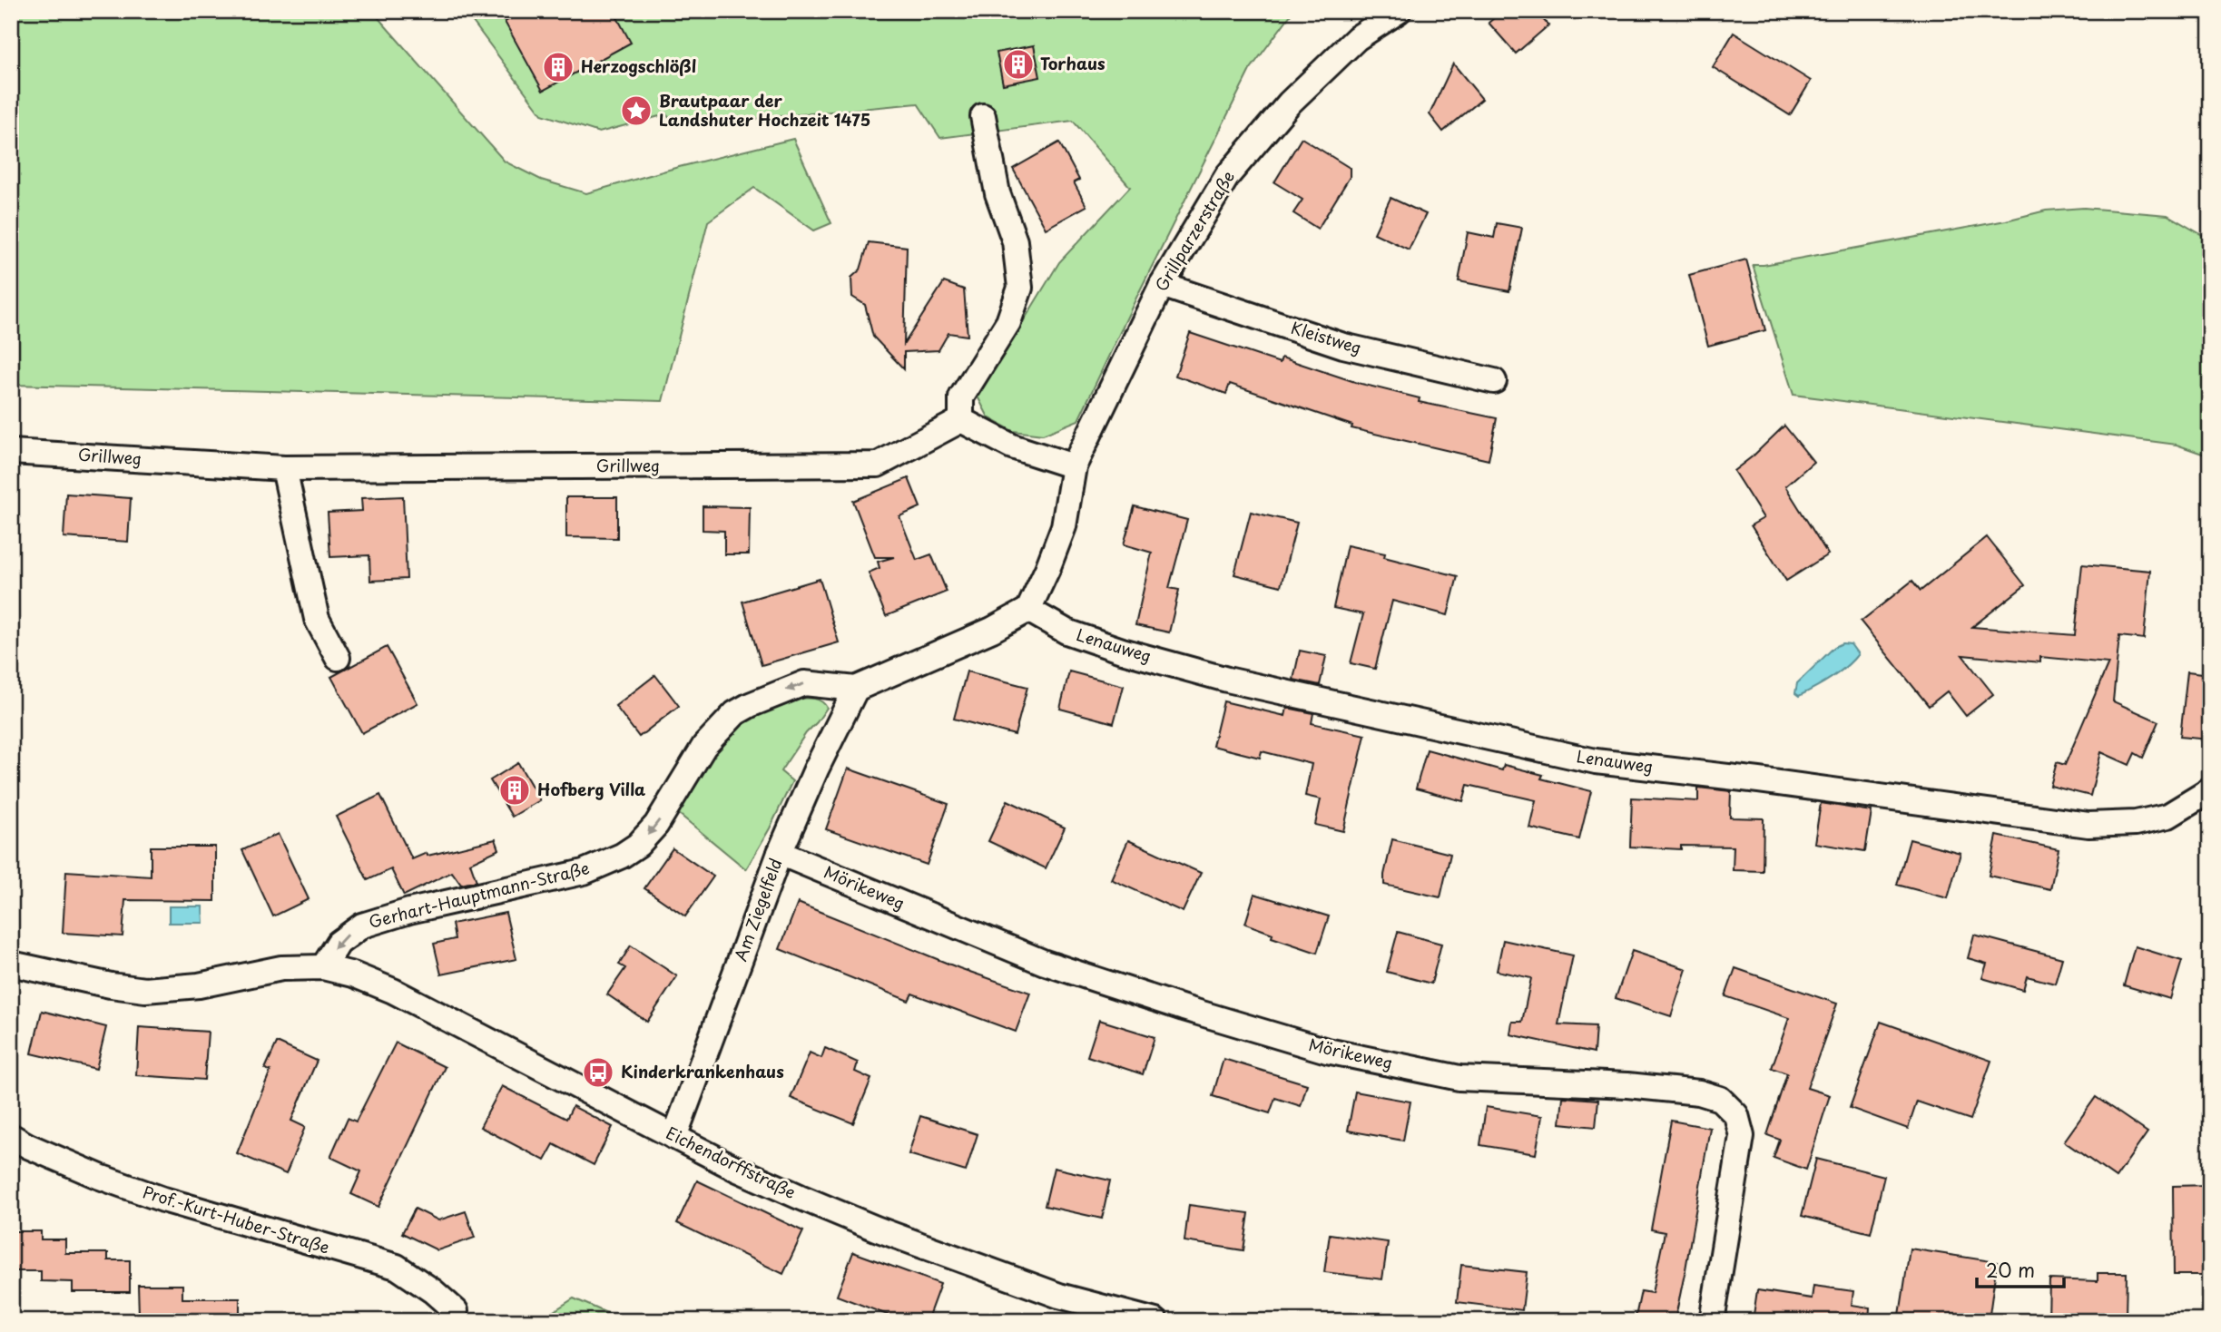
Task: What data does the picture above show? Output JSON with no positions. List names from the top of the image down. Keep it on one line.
{"streets":{"street":["Grillparzerstraße","Kleistweg","Grillweg","Lenauweg","Mörikeweg","Gerhart-Hauptmann-Straße","Am Ziegelfeld","Eichendorffstraße","Prof.-Kurt-Huber-Straße"]},"crossings":[["Grillparzerstraße","Kleistweg"],["Lenauweg","Gerhart-Hauptmann-Straße"],["Mörikeweg","Am Ziegelfeld"],["Gerhart-Hauptmann-Straße","Am Ziegelfeld"],["Gerhart-Hauptmann-Straße","Eichendorffstraße"],["Am Ziegelfeld","Eichendorffstraße"]],"one_way":["Gerhart-Hauptmann-Straße"],"places":{"building":["Torhaus","Herzogschlößl","Hofberg Villa"],"place":["Brautpaar der Landshuter Hochzeit 1475"],"bus stop":["Kinderkrankenhaus"]},"scale_bar":"20 m"}
